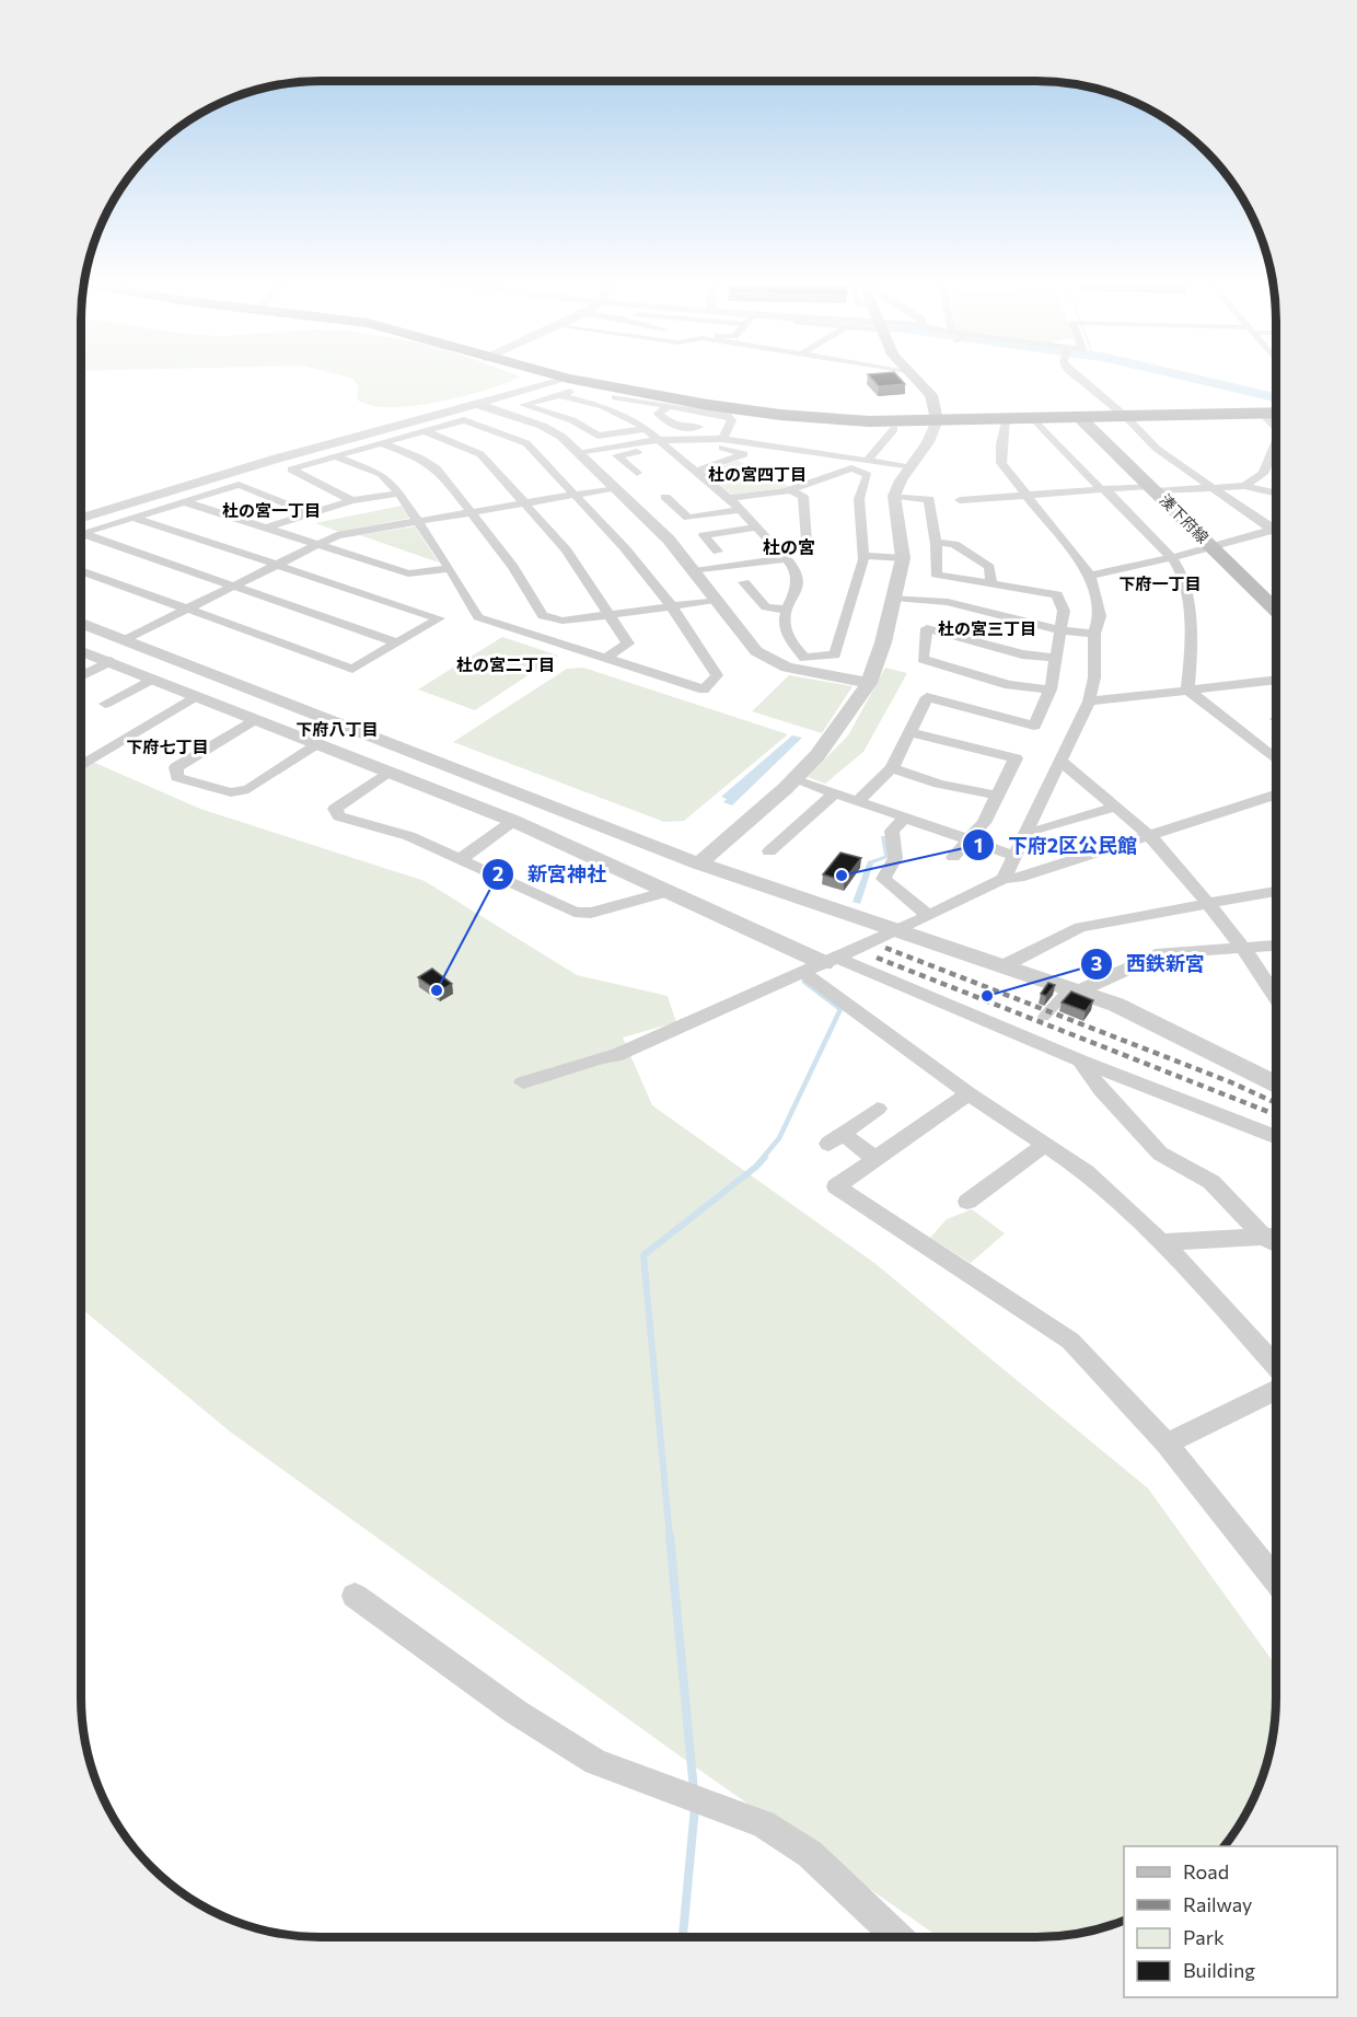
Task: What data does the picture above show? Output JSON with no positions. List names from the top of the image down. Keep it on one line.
{"streets":{"main road":["湊下府線"]},"districts":["杜の宮四丁目","杜の宮一丁目","杜の宮","下府一丁目","杜の宮三丁目","杜の宮二丁目","下府八丁目","下府七丁目"],"places":["下府2区公民館","新宮神社","西鉄新宮"],"legend":["Road","Railway","Park","Building"]}
